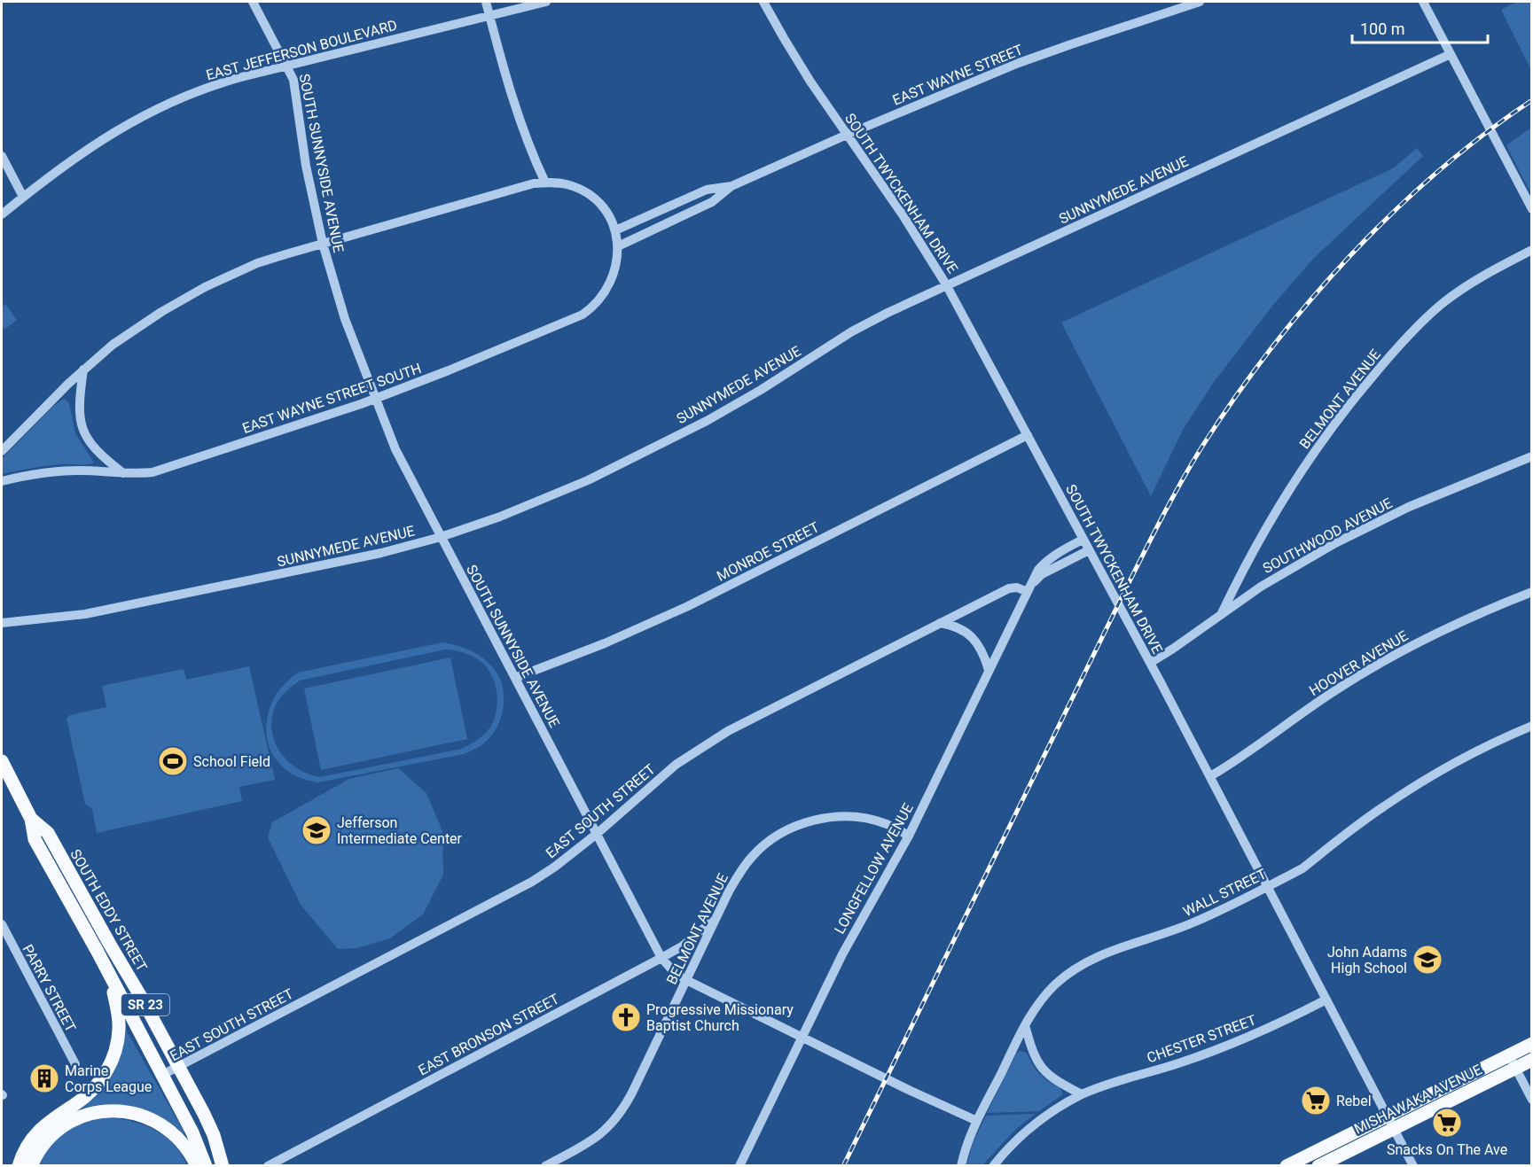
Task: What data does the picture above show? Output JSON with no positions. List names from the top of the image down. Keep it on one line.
{"streets":{"main road":["SOUTH EDDY STREET","SR 23","MISHAWAKA AVENUE"],"street":["EAST JEFFERSON BOULEVARD","EAST WAYNE STREET","SOUTH SUNNYSIDE AVENUE","SUNNYMEDE AVENUE","SOUTH TWYCKENHAM DRIVE","EAST WAYNE STREET SOUTH","BELMONT AVENUE","SOUTHWOOD AVENUE","MONROE STREET","HOOVER AVENUE","EAST SOUTH STREET","LONGFELLOW AVENUE","WALL STREET","PARRY STREET","EAST BRONSON STREET","CHESTER STREET"]},"crossings":[["EAST JEFFERSON BOULEVARD","SOUTH SUNNYSIDE AVENUE"],["EAST WAYNE STREET","SOUTH TWYCKENHAM DRIVE"],["EAST WAYNE STREET","EAST WAYNE STREET SOUTH"],["SOUTH SUNNYSIDE AVENUE","SUNNYMEDE AVENUE"],["SOUTH SUNNYSIDE AVENUE","EAST WAYNE STREET SOUTH"],["SOUTH SUNNYSIDE AVENUE","BELMONT AVENUE"],["SOUTH SUNNYSIDE AVENUE","MONROE STREET"],["SOUTH SUNNYSIDE AVENUE","EAST SOUTH STREET"],["SOUTH SUNNYSIDE AVENUE","LONGFELLOW AVENUE"],["SOUTH SUNNYSIDE AVENUE","WALL STREET"],["SOUTH SUNNYSIDE AVENUE","EAST BRONSON STREET"],["SUNNYMEDE AVENUE","SOUTH TWYCKENHAM DRIVE"],["SOUTH TWYCKENHAM DRIVE","SOUTHWOOD AVENUE"],["SOUTH TWYCKENHAM DRIVE","MONROE STREET"],["SOUTH TWYCKENHAM DRIVE","HOOVER AVENUE"],["SOUTH TWYCKENHAM DRIVE","LONGFELLOW AVENUE"],["SOUTH TWYCKENHAM DRIVE","WALL STREET"],["SOUTH TWYCKENHAM DRIVE","CHESTER STREET"],["SOUTH TWYCKENHAM DRIVE","MISHAWAKA AVENUE"],["BELMONT AVENUE","SOUTHWOOD AVENUE"],["BELMONT AVENUE","LONGFELLOW AVENUE"],["BELMONT AVENUE","EAST BRONSON STREET"],["EAST SOUTH STREET","LONGFELLOW AVENUE"],["EAST SOUTH STREET","SOUTH EDDY STREET"]],"places":{"sports":["School Field"],"school or university":["Jefferson Intermediate Center","John Adams High School"],"church":["Progressive Missionary Baptist Church"],"building":["Marine Corps League"],"supermarket":["Rebel","Snacks On The Ave"]},"scale_bar":"100 m"}
